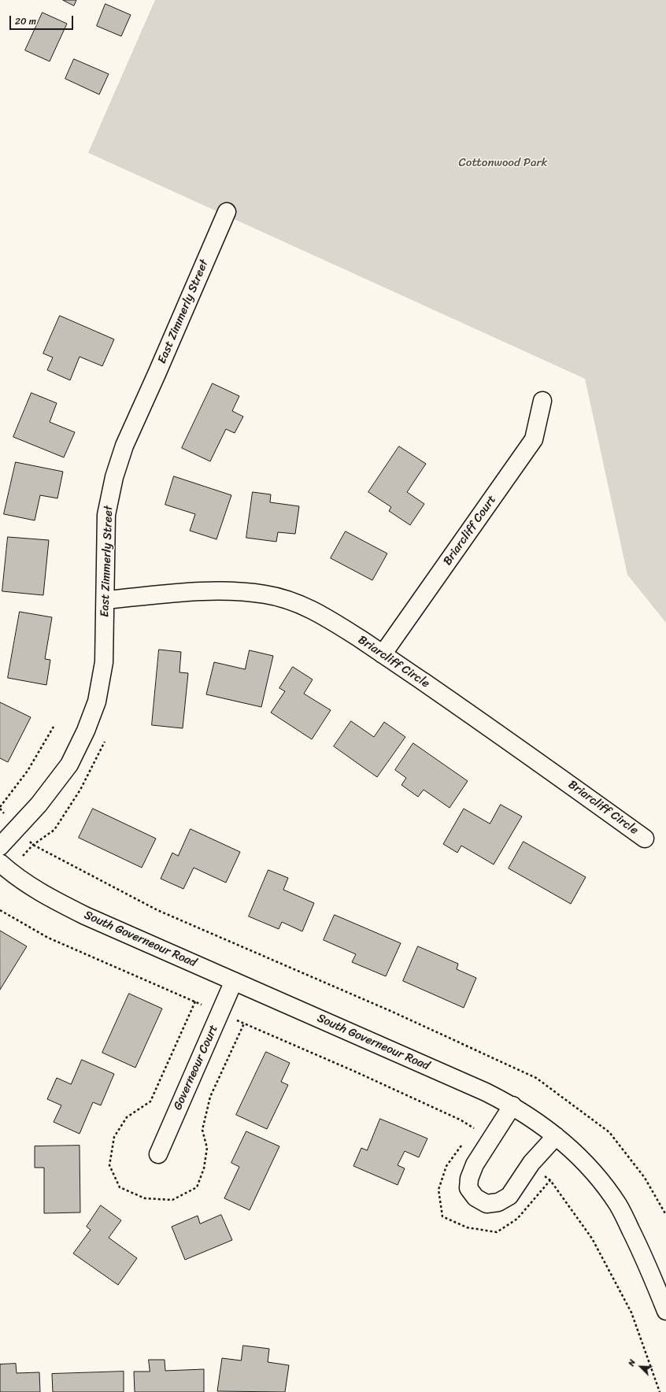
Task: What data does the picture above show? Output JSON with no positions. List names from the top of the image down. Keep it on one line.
{"streets":{"street":["East Zimmerly Street","Briarcliff Court","Briarcliff Circle","South Governeour Road","Governeour Court"]},"crossings":[["East Zimmerly Street","Briarcliff Circle"],["Briarcliff Court","Briarcliff Circle"],["South Governeour Road","Governeour Court"]],"parks":["Cottonwood Park"],"scale_bar":"20 m","north":"top left"}
